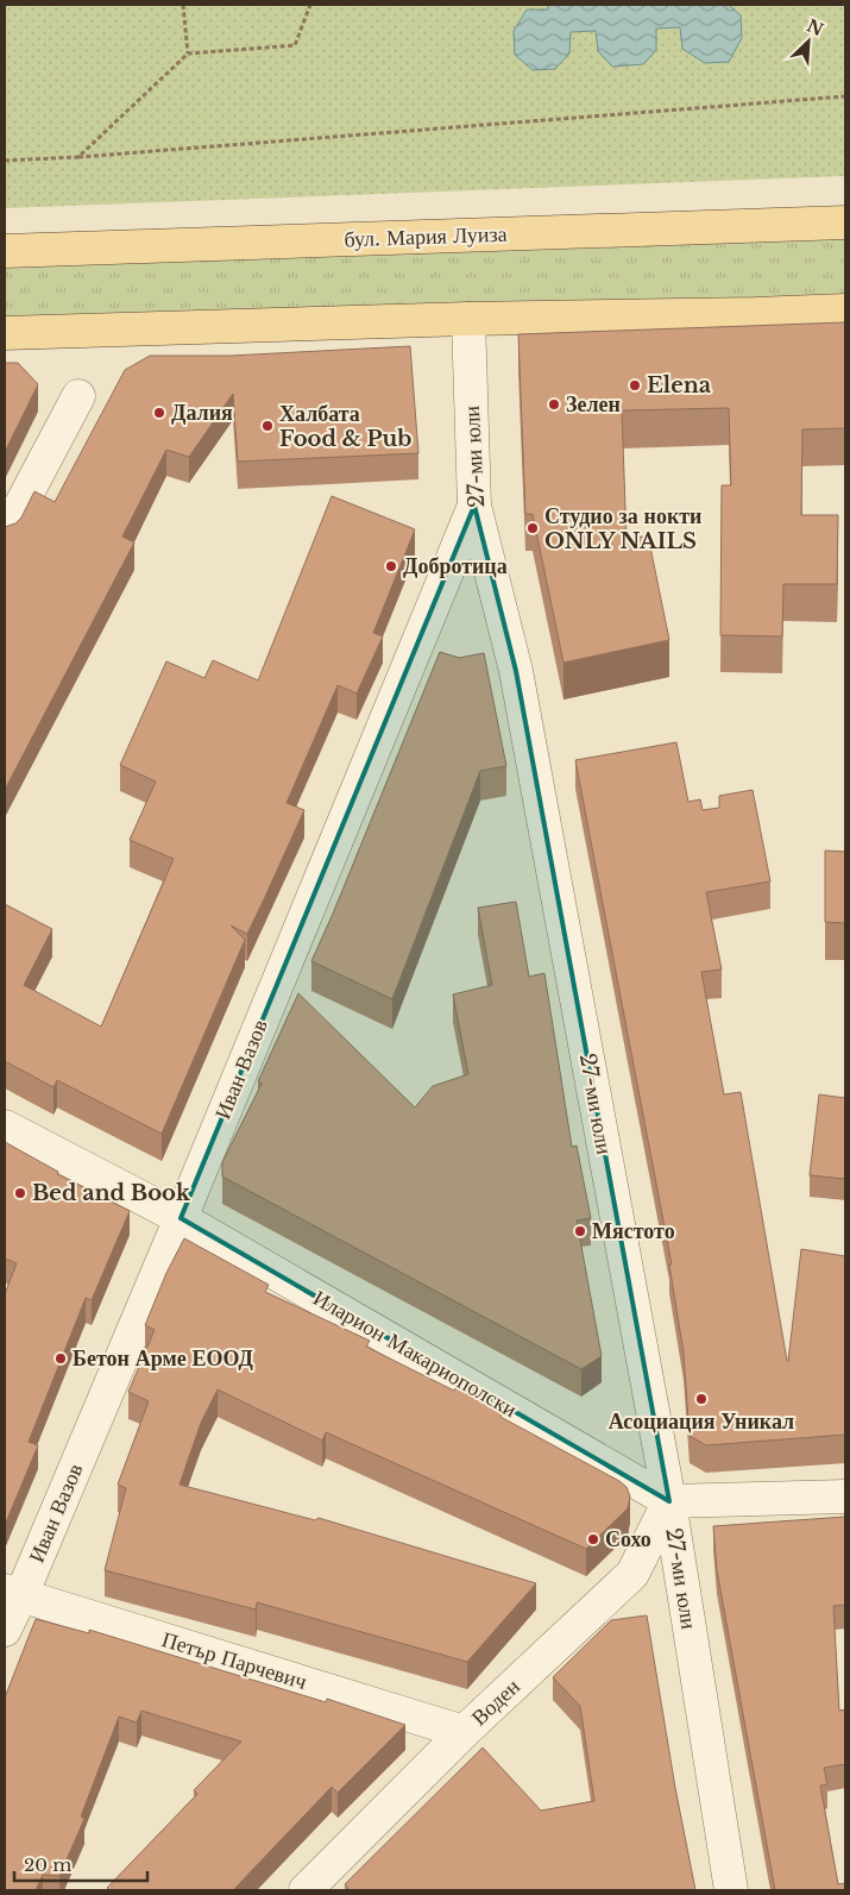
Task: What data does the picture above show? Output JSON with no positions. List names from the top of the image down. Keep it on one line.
{"streets":{"main road":["бул. Мария Луиза"],"street":["27-ми юли","Иван Вазов","Иларион Макариополски","Петър Парчевич","Воден"]},"crossings":[["27-ми юли","Иван Вазов"],["27-ми юли","Иларион Макариополски"],["27-ми юли","Воден"],["Иван Вазов","Иларион Макариополски"],["Иван Вазов","Петър Парчевич"],["Иларион Макариополски","Воден"],["Петър Парчевич","Воден"]],"places":["Elena","Зелен","Далия","Халбата Food & Pub","Студио за нокти ONLY NAILS","Добротица","Bed and Book","Мястото","Бетон Арме ЕООД","Асоциация Уникал","Сохо"],"scale_bar":"20 m","north":"top right"}
